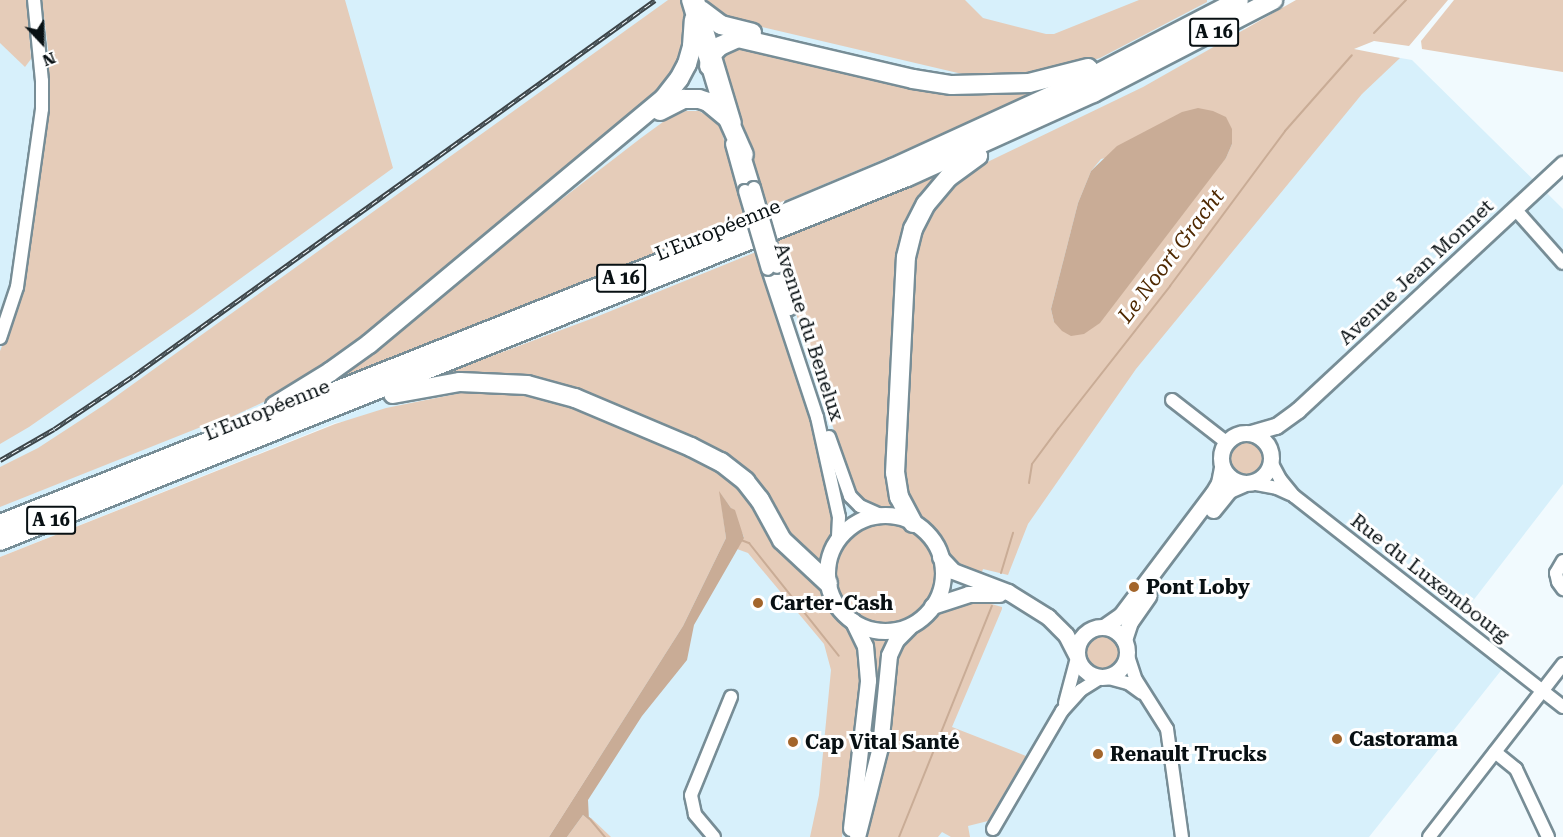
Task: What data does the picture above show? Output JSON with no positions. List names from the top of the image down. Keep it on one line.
{"streets":{"highway":["A 16","L'Européenne"],"main road":["Avenue Jean Monnet"],"street":["Avenue du Benelux","Rue du Luxembourg"]},"crossings":[["Avenue Jean Monnet","Rue du Luxembourg"]],"water":["Le Noort Gracht"],"places":["Pont Loby","Carter-Cash","Castorama","Cap Vital Santé","Renault Trucks"],"north":"bottom"}
